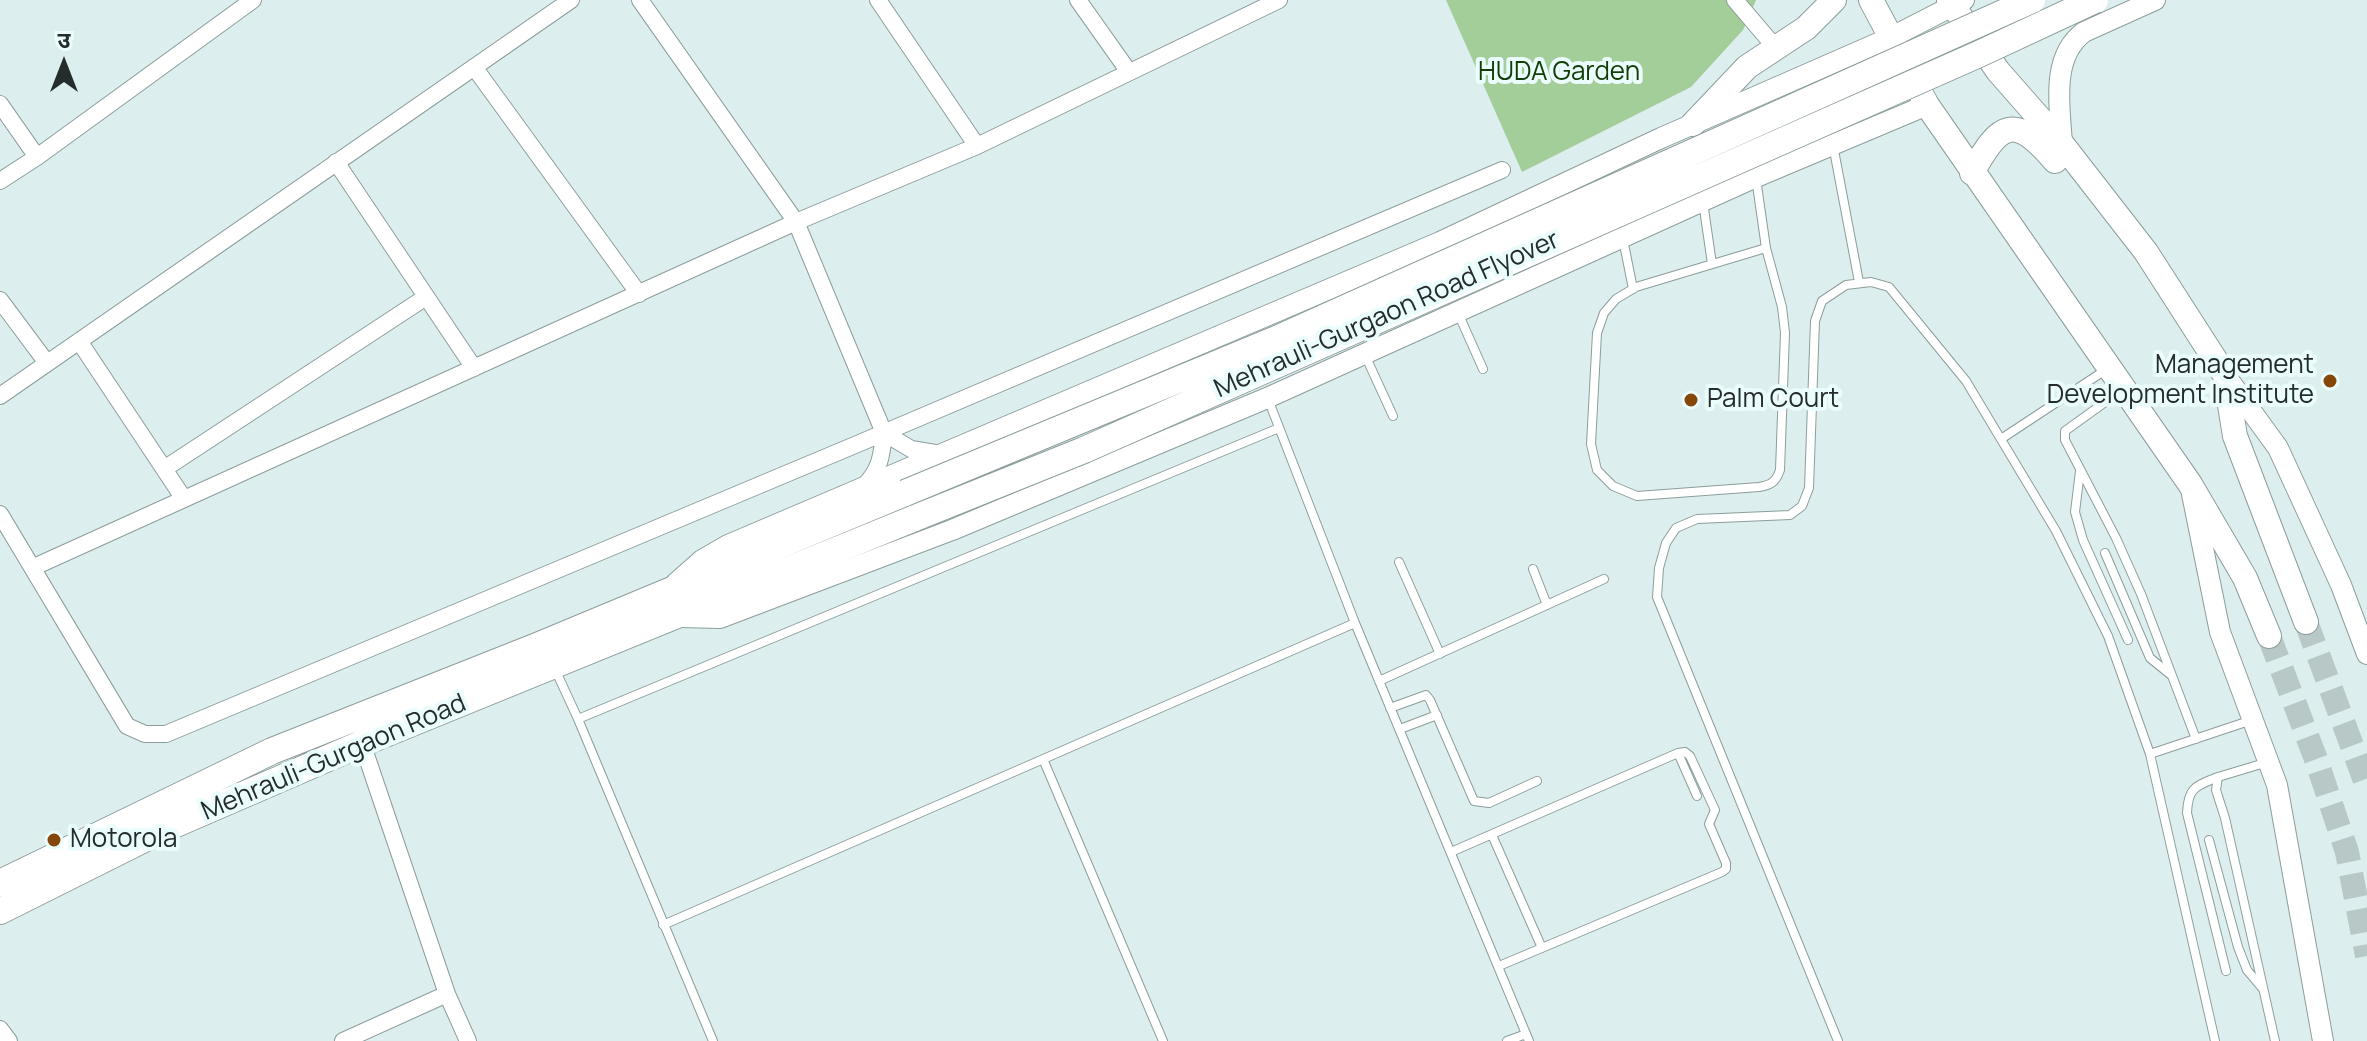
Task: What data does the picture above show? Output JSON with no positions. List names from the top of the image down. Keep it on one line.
{"streets":{"main road":["Mehrauli-Gurgaon Road Flyover","Mehrauli-Gurgaon Road"]},"crossings":[["Mehrauli-Gurgaon Road Flyover","Mehrauli-Gurgaon Road"]],"parks":["HUDA Garden"],"places":["Management Development Institute","Palm Court","Motorola"],"north":"top"}
